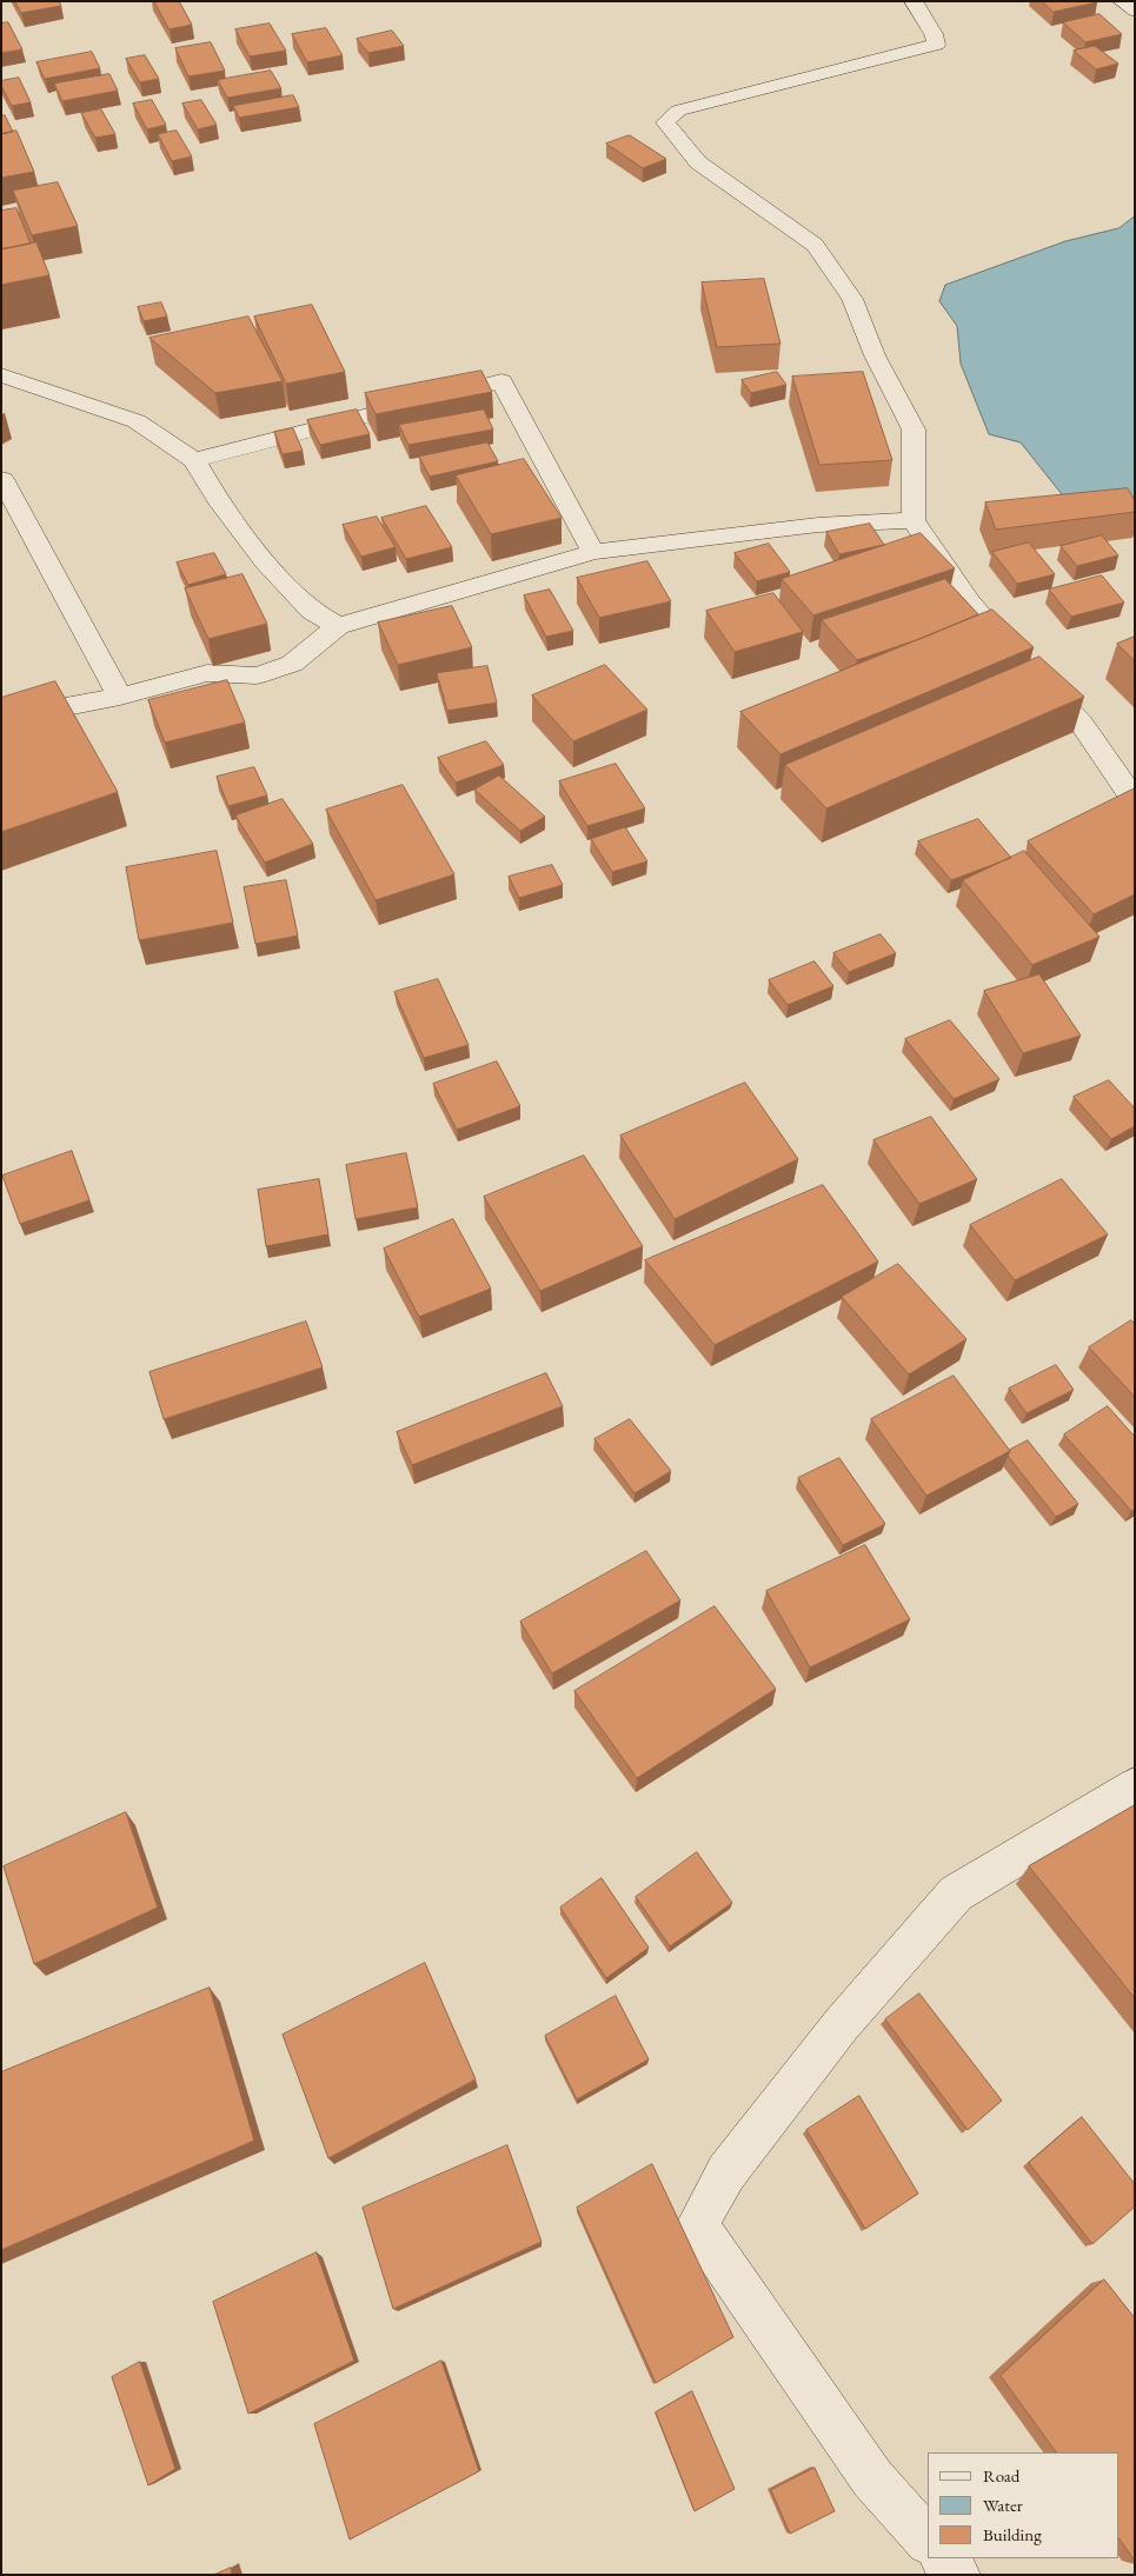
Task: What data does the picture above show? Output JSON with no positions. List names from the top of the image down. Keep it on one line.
{"legend":["Road","Water","Building"]}
